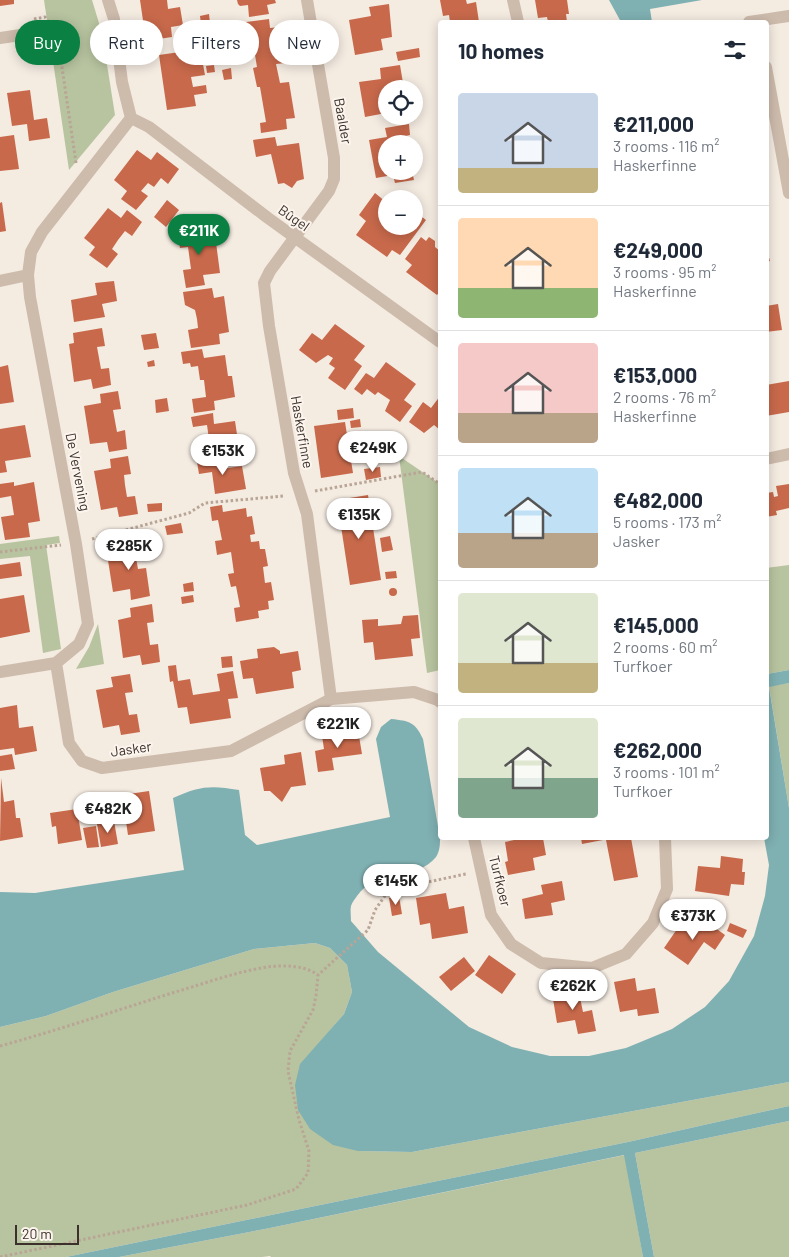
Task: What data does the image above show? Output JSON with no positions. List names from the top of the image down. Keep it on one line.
{"streets":{"street":["Baalder","Bûgel","Haskerfinne","De Vervening","Jasker","Turfkoer"]},"crossings":[["Baalder","Bûgel"],["Baalder","Haskerfinne"],["Bûgel","Haskerfinne"],["Bûgel","De Vervening"],["Haskerfinne","Jasker"],["De Vervening","Jasker"]],"scale_bar":"20 m","page":{"chip":["Buy","Rent","Filters","New"],"heading":"10 homes","map_buttons":["+","−"],"list":[{"name":"€211,000","note":"3 rooms · 116 m² · Haskerfinne"},{"name":"€249,000","note":"3 rooms · 95 m² · Haskerfinne"},{"name":"€153,000","note":"2 rooms · 76 m² · Haskerfinne"},{"name":"€482,000","note":"5 rooms · 173 m² · Jasker"},{"name":"€145,000","note":"2 rooms · 60 m² · Turfkoer"},{"name":"€262,000","note":"3 rooms · 101 m² · Turfkoer"}],"price":["€211K","€249K","€153K","€135K","€285K","€221K","€482K","€145K","€373K","€262K"],"scale":"20 m"}}
